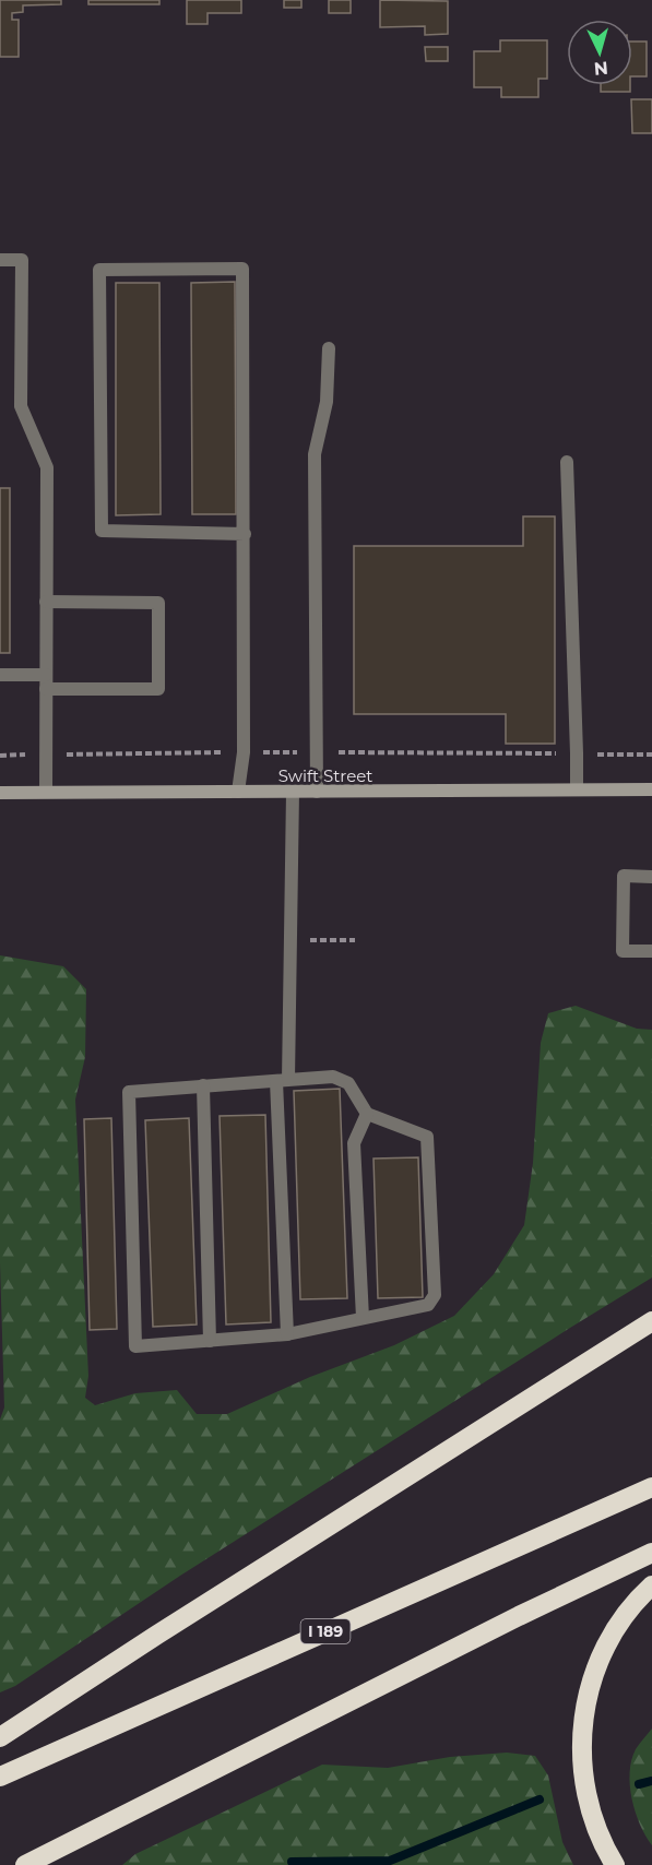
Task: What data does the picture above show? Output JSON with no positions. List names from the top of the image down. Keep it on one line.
{"streets":{"highway":["I 189"],"street":["Swift Street"]},"north":"bottom"}
